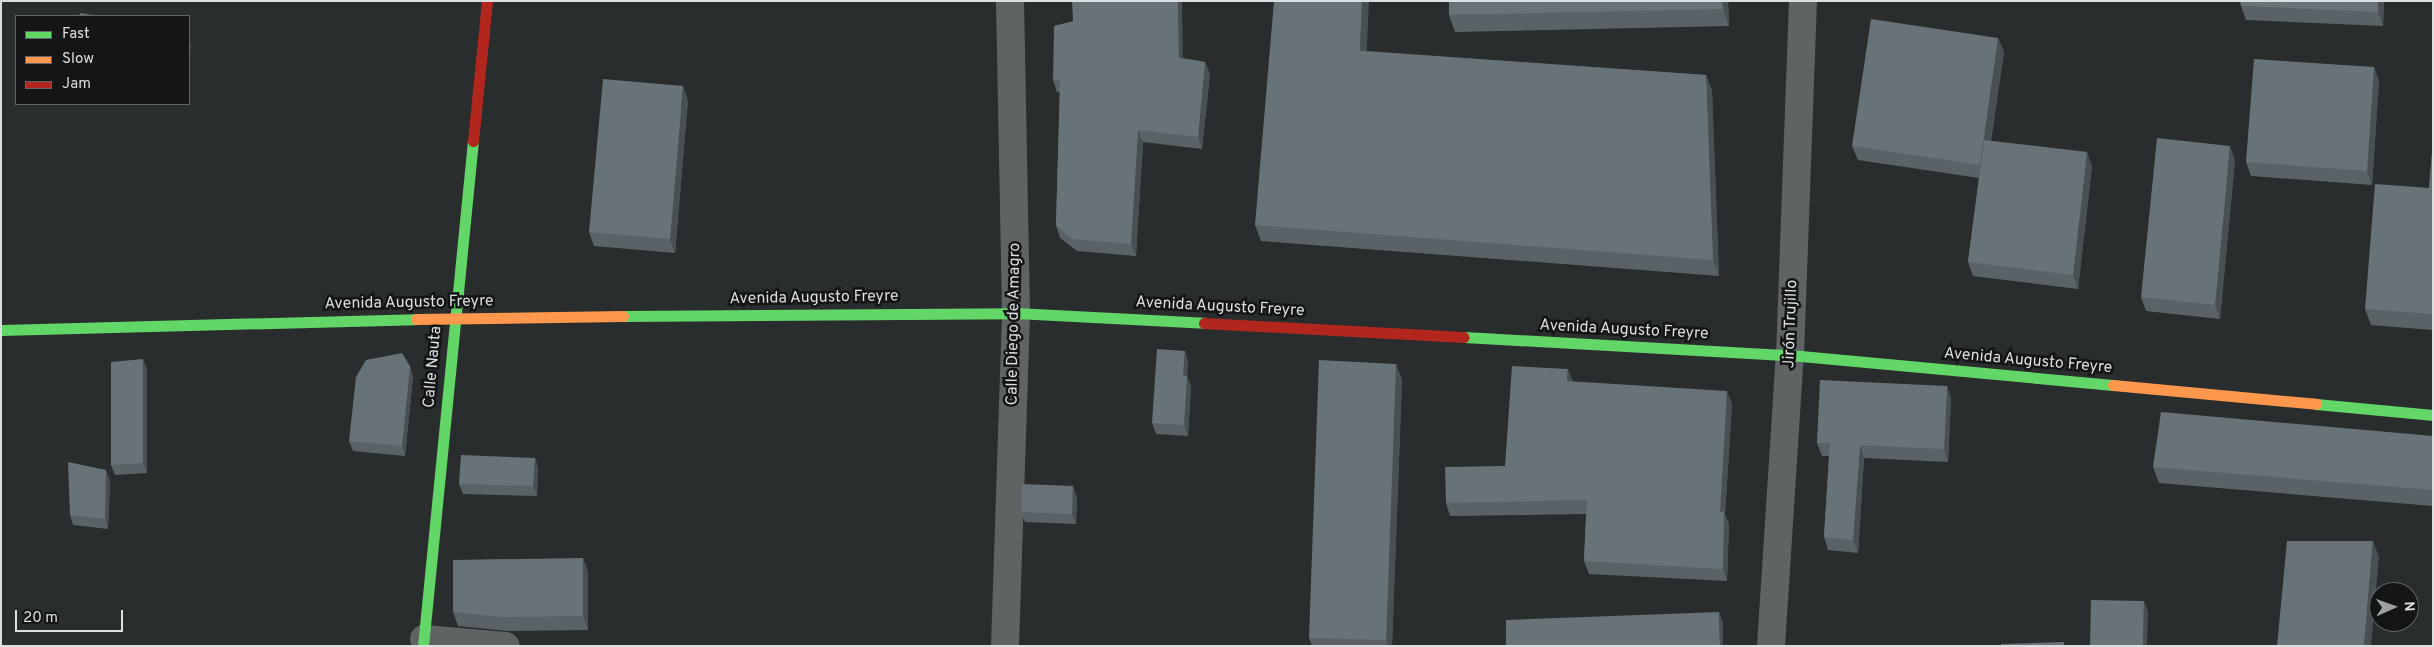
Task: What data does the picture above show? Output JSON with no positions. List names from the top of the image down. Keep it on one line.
{"streets":{"main road":["Avenida Augusto Freyre","Calle Nauta"],"street":["Calle Diego de Amagro","Jirón Trujillo"]},"crossings":[["Avenida Augusto Freyre","Calle Diego de Amagro"],["Avenida Augusto Freyre","Jirón Trujillo"],["Avenida Augusto Freyre","Calle Nauta"]],"legend":["Fast","Slow","Jam"],"scale_bar":"20 m","north":"right"}
